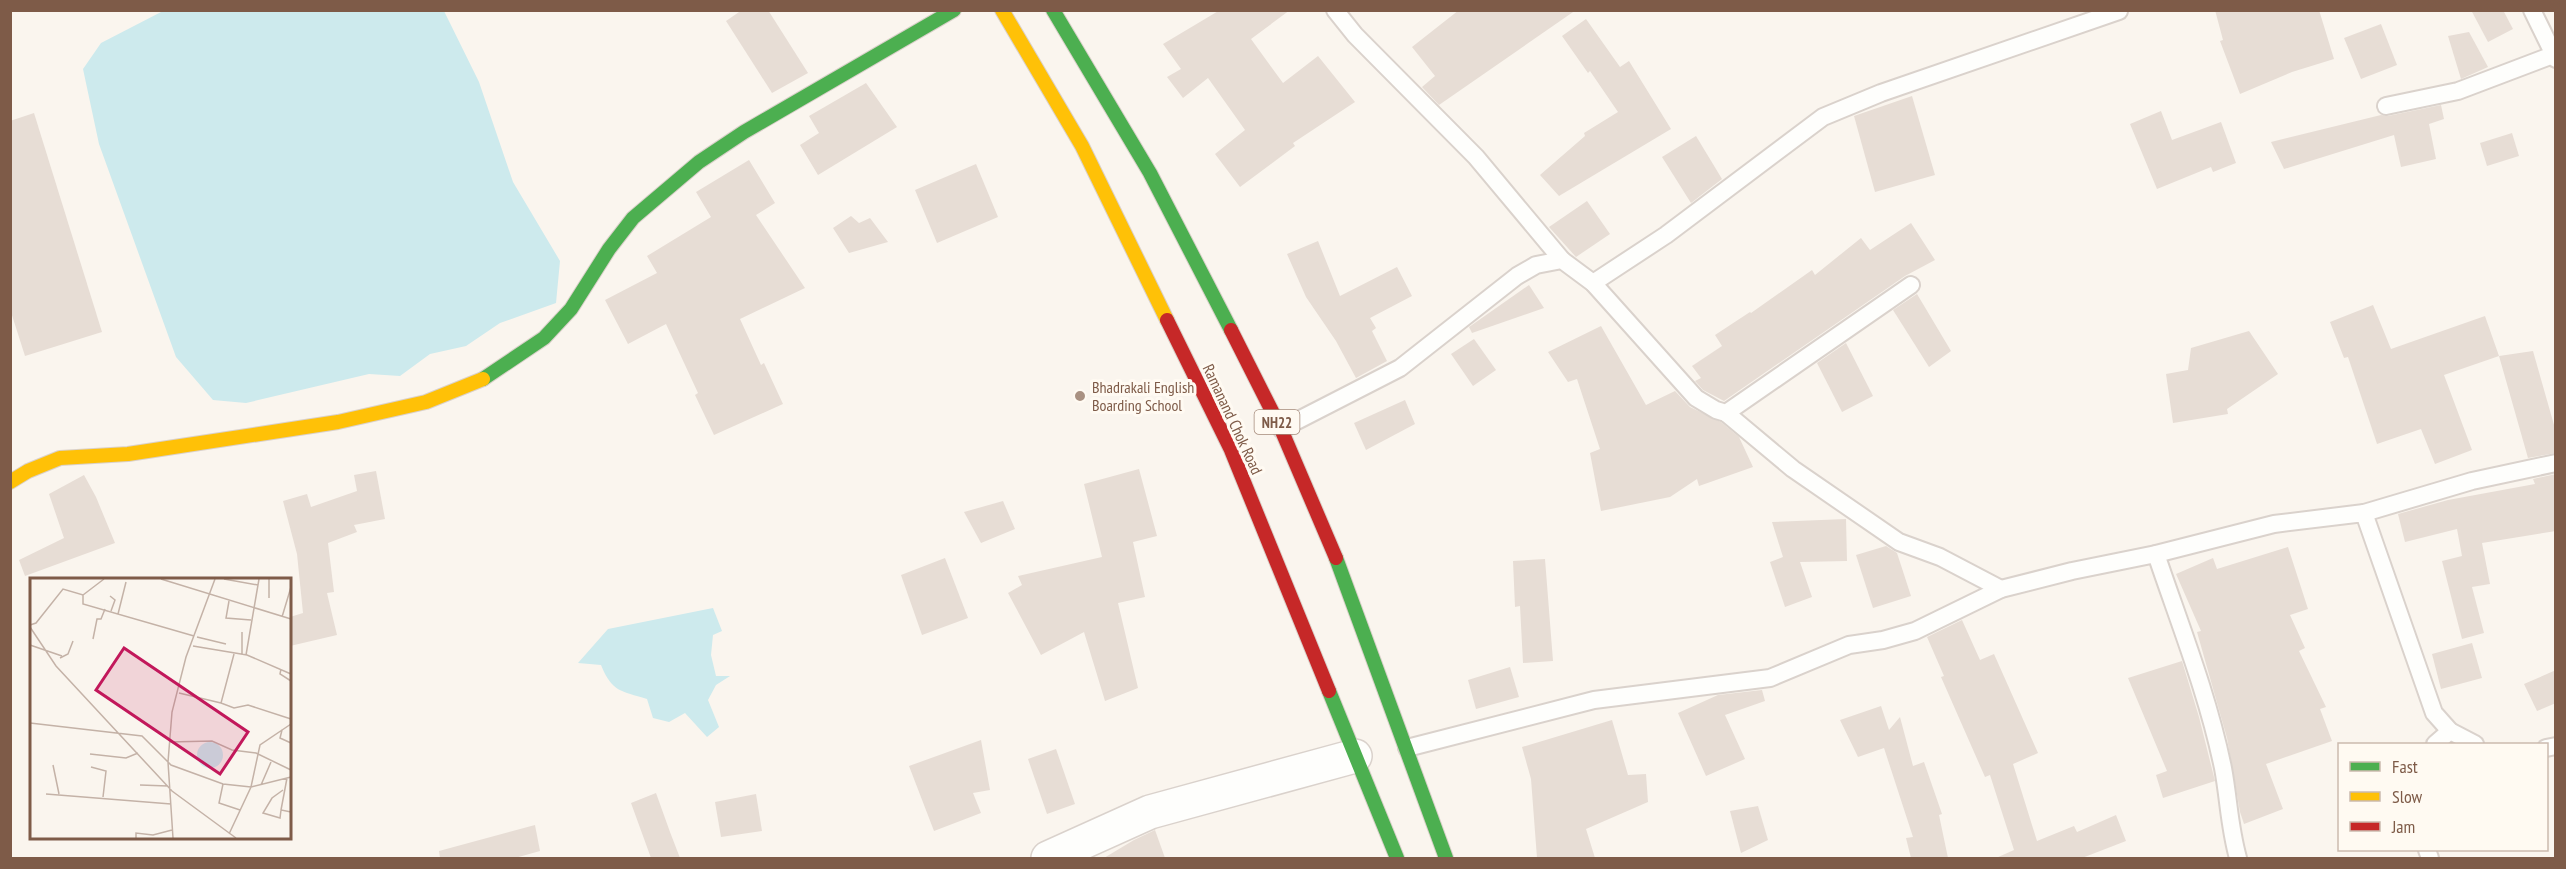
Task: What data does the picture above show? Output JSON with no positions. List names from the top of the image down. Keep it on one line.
{"streets":{"main road":["Ramanand Chok Road","NH22"]},"places":["Bhadrakali English Boarding School"],"legend":["Fast","Slow","Jam"]}
